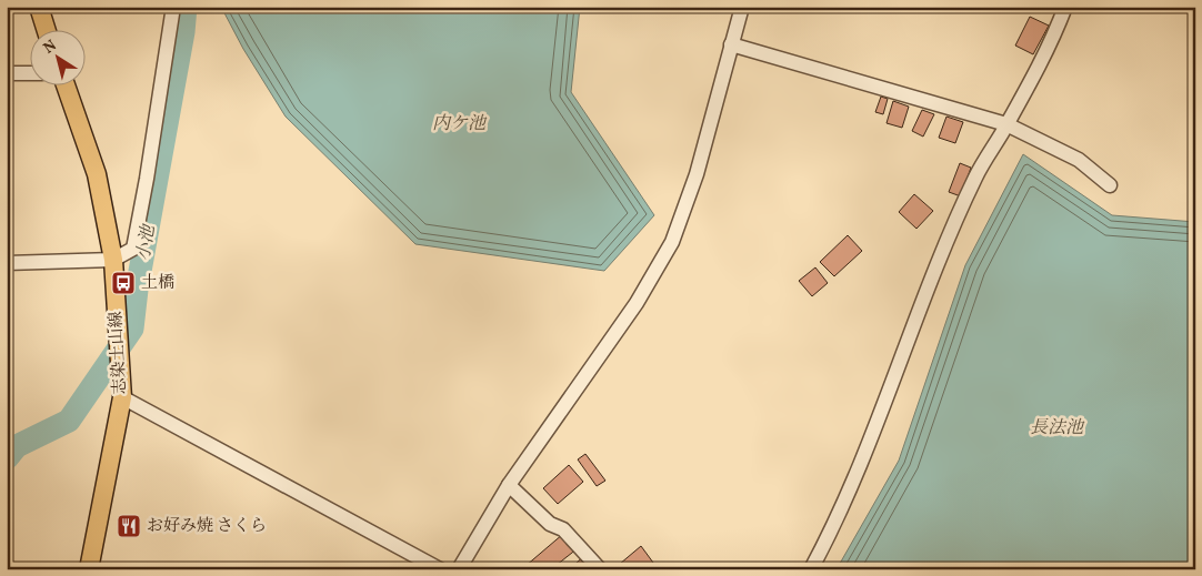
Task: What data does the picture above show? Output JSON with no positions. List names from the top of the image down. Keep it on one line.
{"streets":{"main road":["志染土山線"]},"water":["内ケ池","小池","長法池"],"places":{"bus stop":["土橋"],"restaurant":["お好み焼 さくら"]},"north":"top left"}
